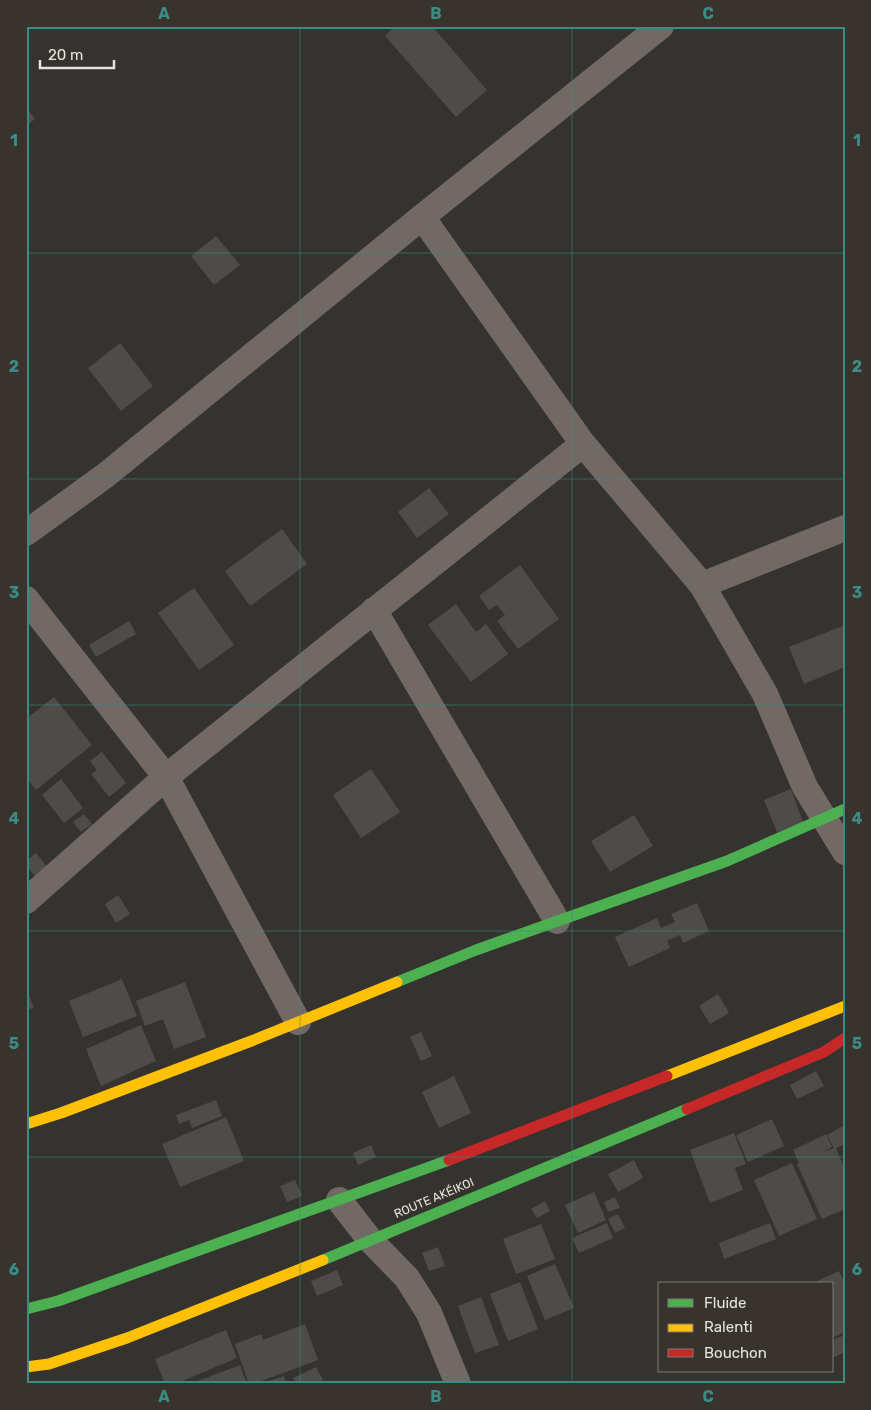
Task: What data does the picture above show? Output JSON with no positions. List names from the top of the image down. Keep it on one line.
{"streets":{"street":["ROUTE AKÉIKOI"]},"legend":["Fluide","Ralenti","Bouchon"],"scale_bar":"20 m","grid":{"columns":["A","B","C"],"rows":["1","2","3","4","5","6"]}}
